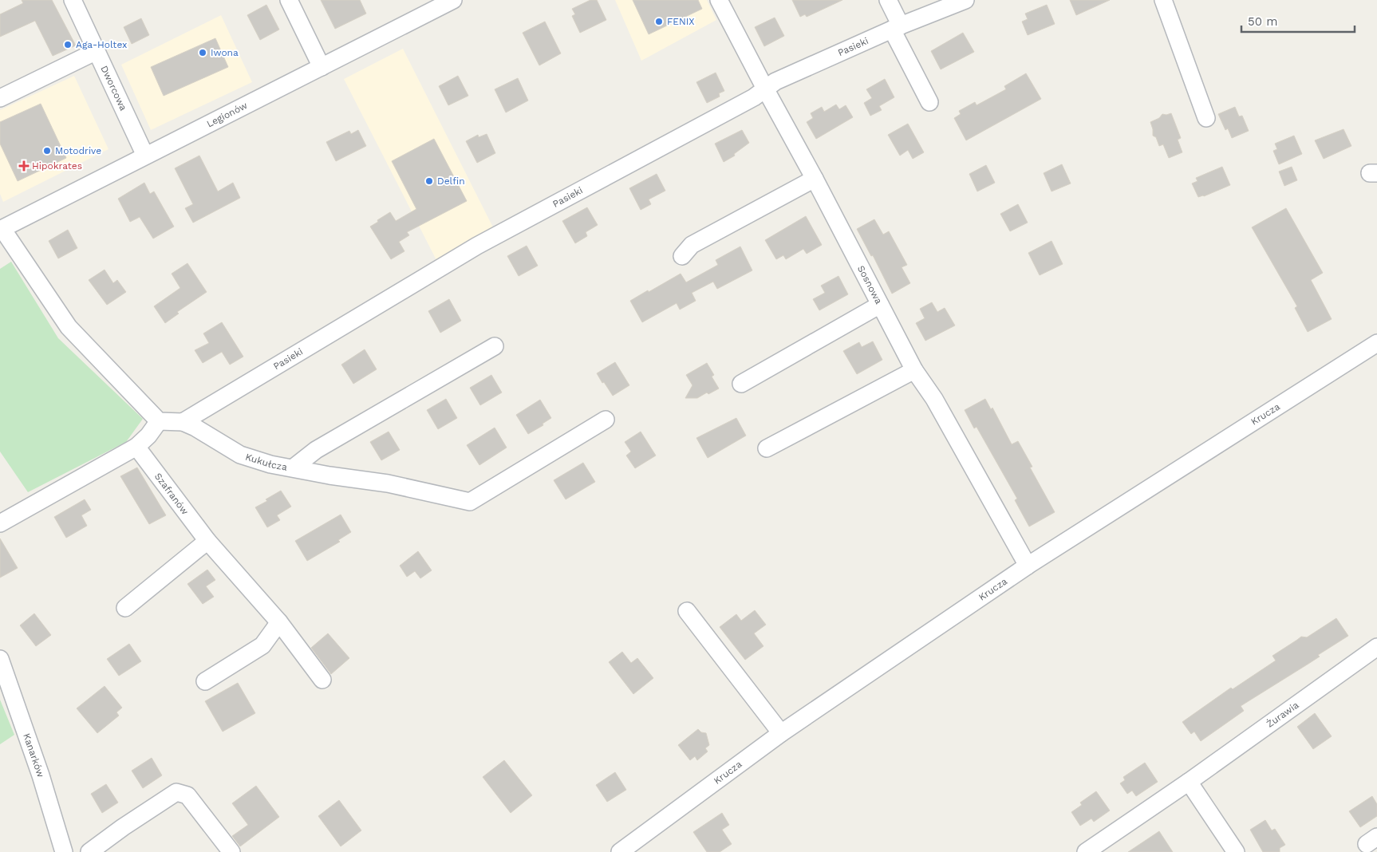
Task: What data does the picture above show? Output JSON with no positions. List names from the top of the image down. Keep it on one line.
{"streets":{"street":["Pasieki","Dworcowa","Legionów","Sosnowa","Krucza","Kukułcza","Szafranów","Żurawia","Kanarków"]},"crossings":[["Pasieki","Sosnowa"],["Pasieki","Kukułcza"],["Dworcowa","Legionów"],["Sosnowa","Krucza"]],"places":{"other":["FENIX","Aga-Holtex","Iwona","Motodrive","Delfin"],"health":["Hipokrates"]},"scale_bar":"50 m"}
